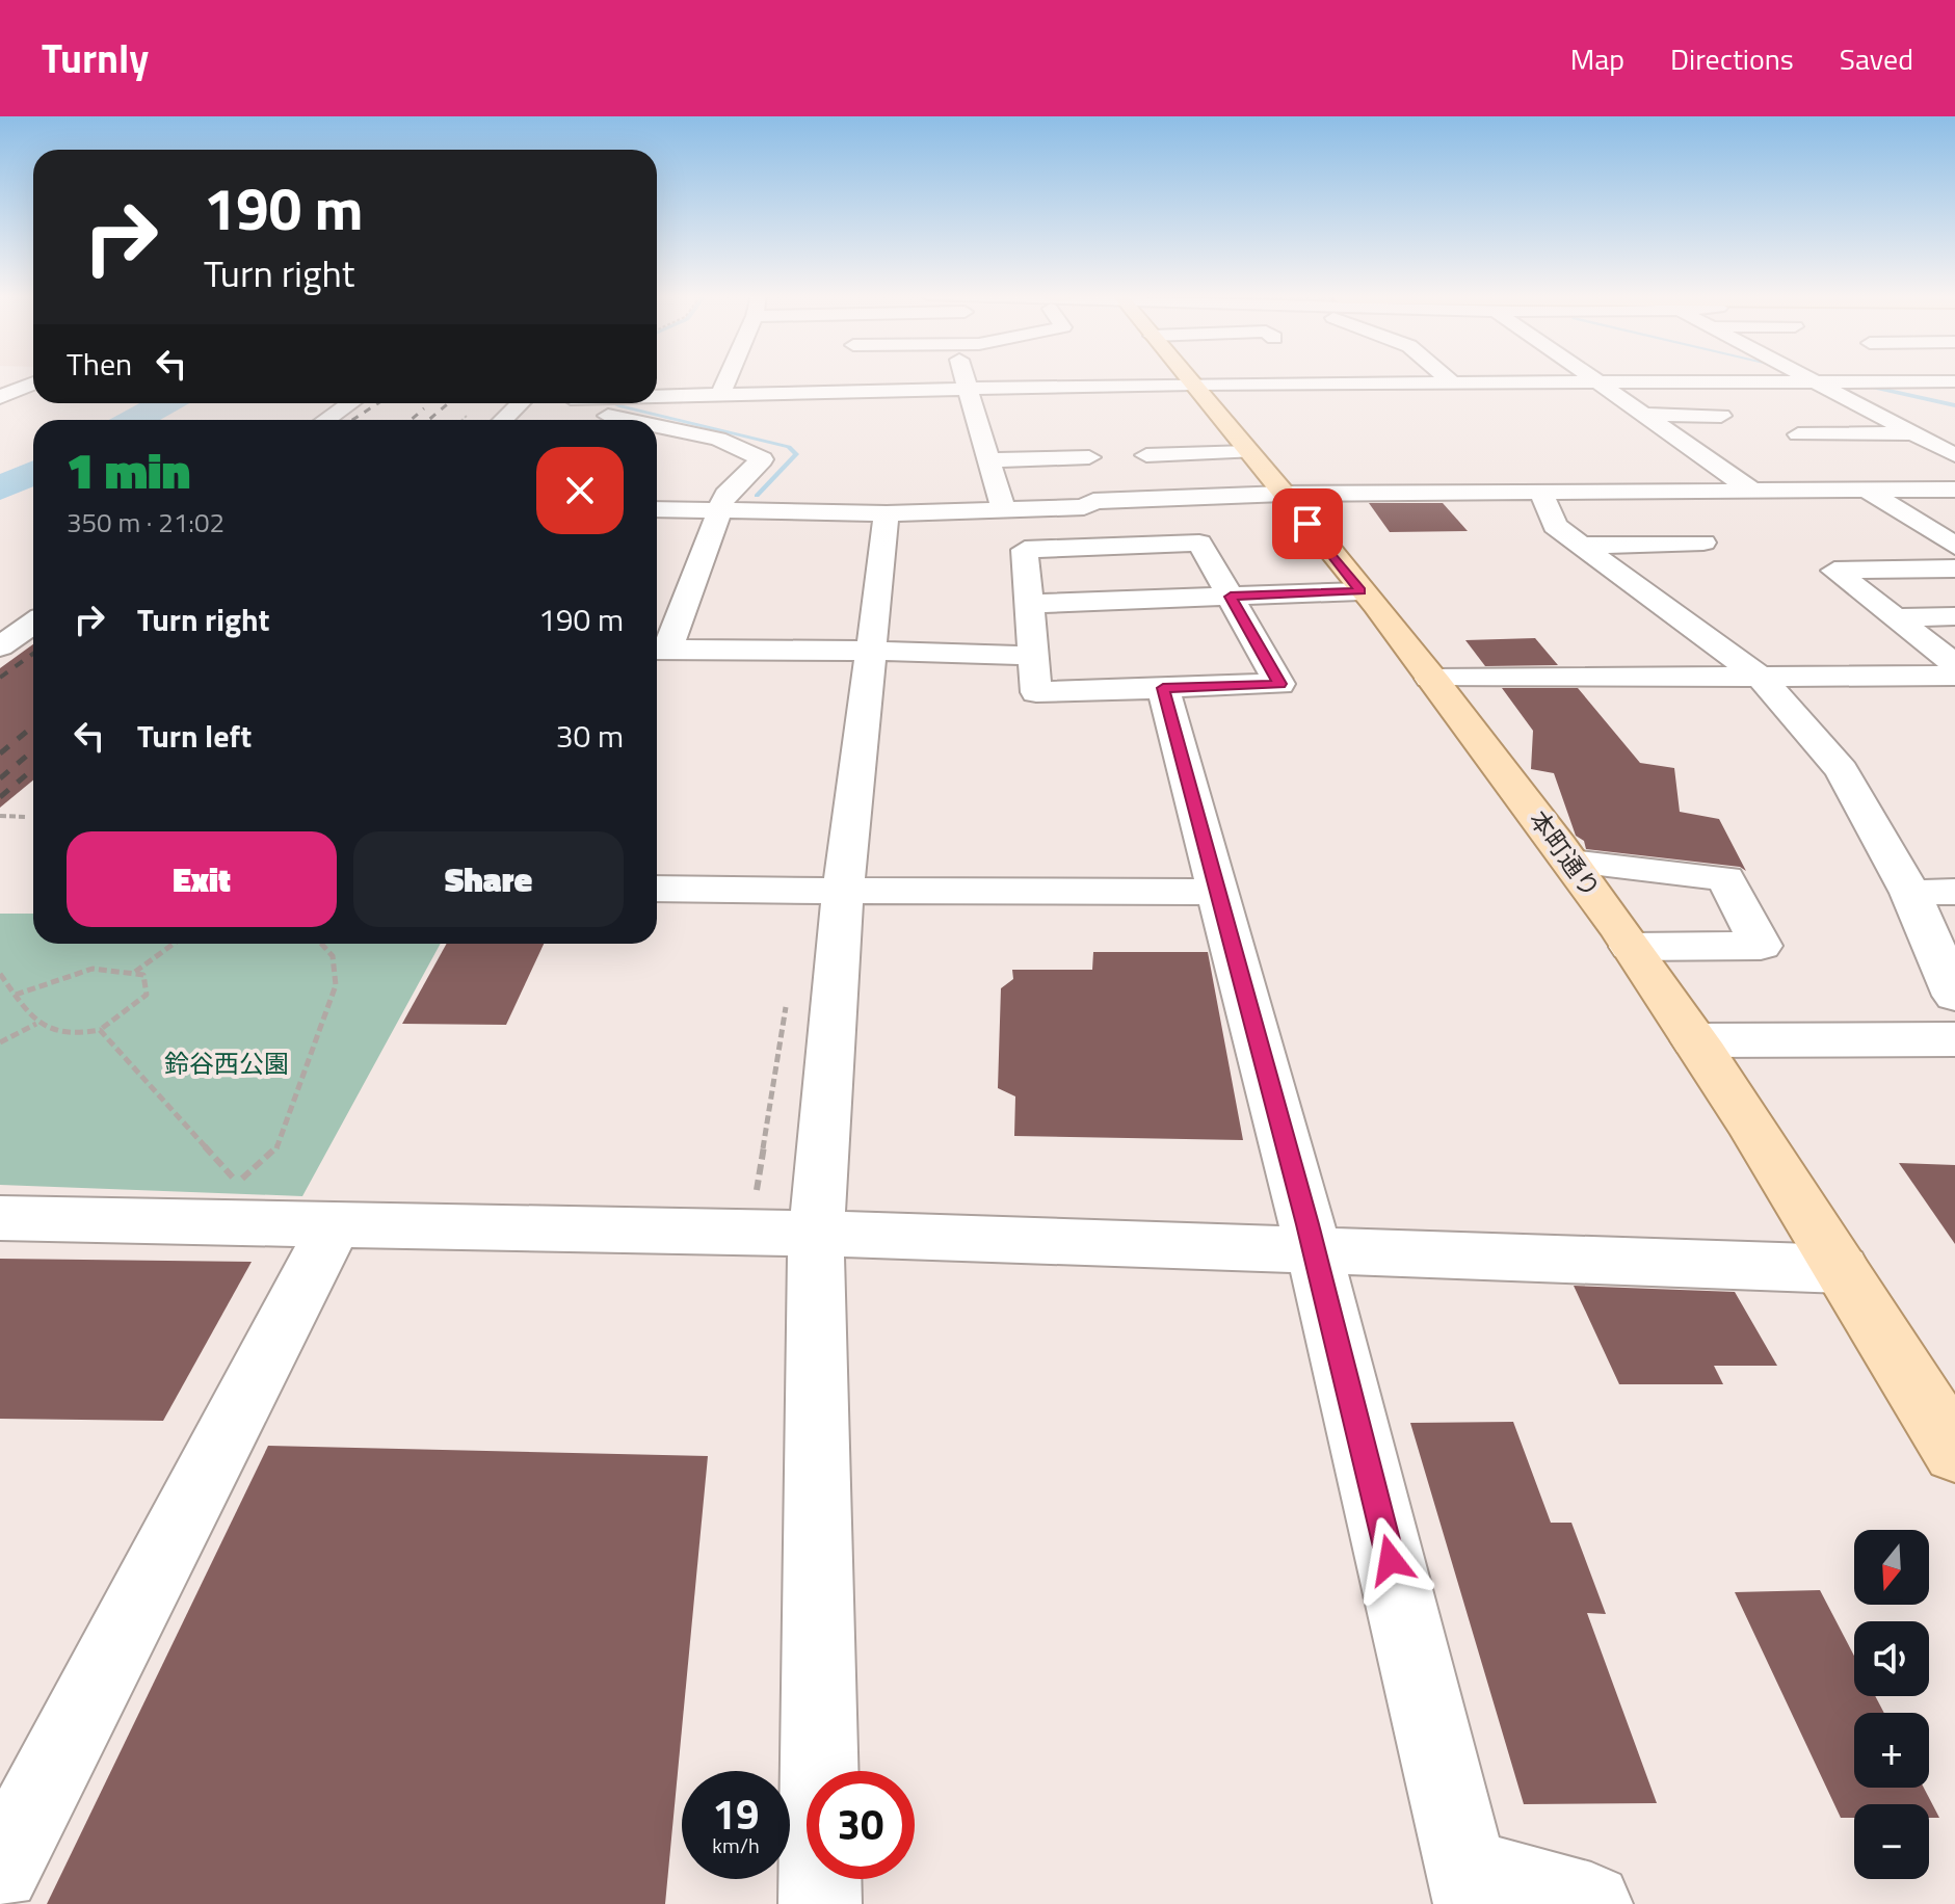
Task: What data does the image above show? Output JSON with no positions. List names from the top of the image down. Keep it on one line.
{"streets":{"main road":["本町通り"]},"parks":["鈴谷西公園"],"north":"bottom","page":{"header":"Turnly","nav":["Map","Directions","Saved"],"turn":["190 m","Turn right"],"then":"Then","heading":["1 min","350 m · 21:02"],"list":[{"name":"Turn right","value":"190 m"},{"name":"Turn left","value":"30 m"}],"buttons":["Exit","Share"],"map_buttons":["+","−"],"speed":"19 km/h","limit":"30"}}
